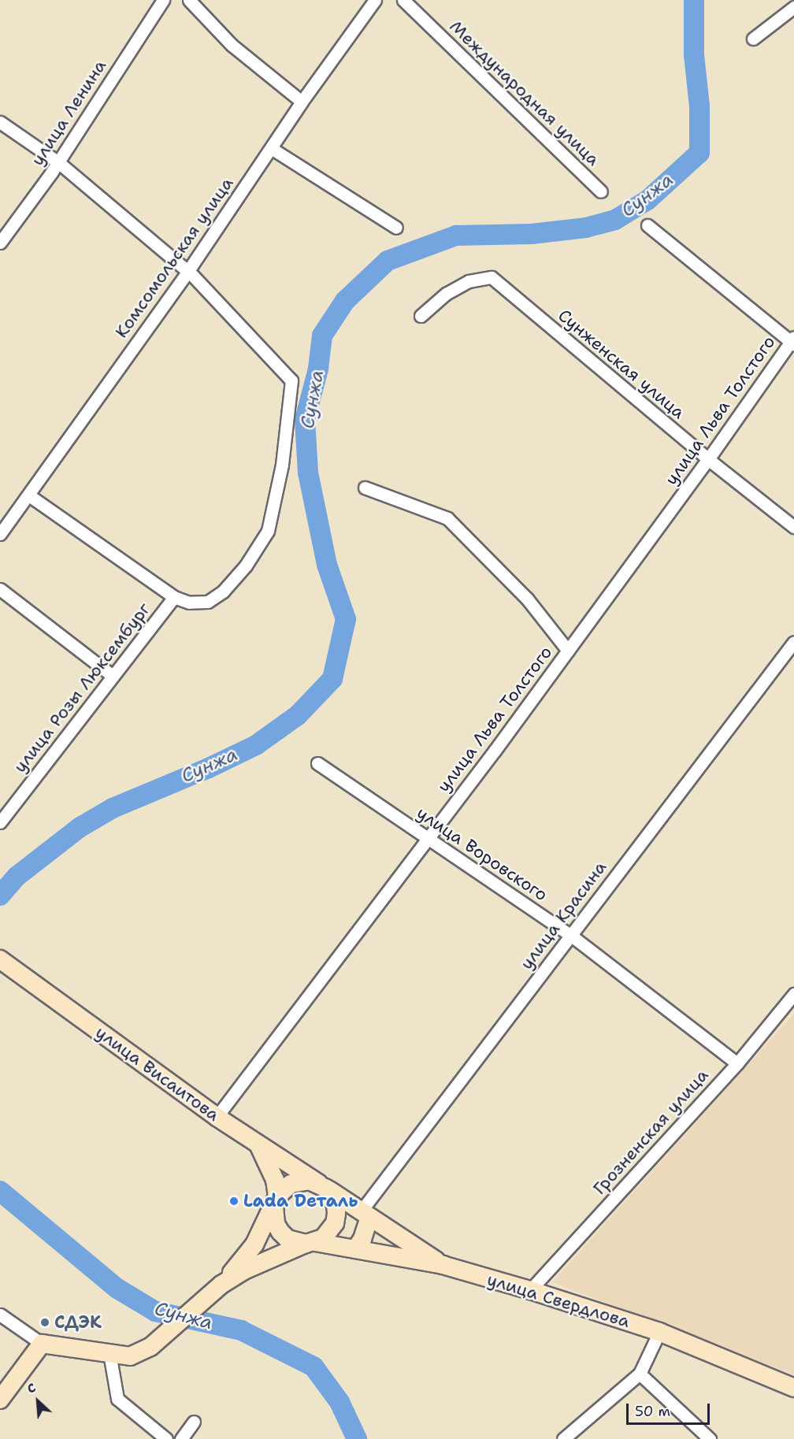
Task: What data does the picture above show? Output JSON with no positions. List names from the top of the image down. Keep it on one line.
{"streets":{"street":["Международная улица","улица Ленина","Комсомольская улица","Сунженская улица","улица Льва Толстого","улица Розы Люксембург","улица Воровского","улица Красина","улица Висаитова","Грозненская улица","улица Свердлова"]},"crossings":[["Сунженская улица","улица Льва Толстого"],["улица Льва Толстого","улица Воровского"],["улица Льва Толстого","улица Висаитова"],["улица Воровского","улица Красина"],["улица Воровского","Грозненская улица"],["улица Красина","улица Висаитова"],["улица Висаитова","улица Свердлова"],["Грозненская улица","улица Свердлова"]],"water":["Сунжа"],"places":["Lada Dеталь","СДЭК"],"scale_bar":"50 m","north":"top left"}
